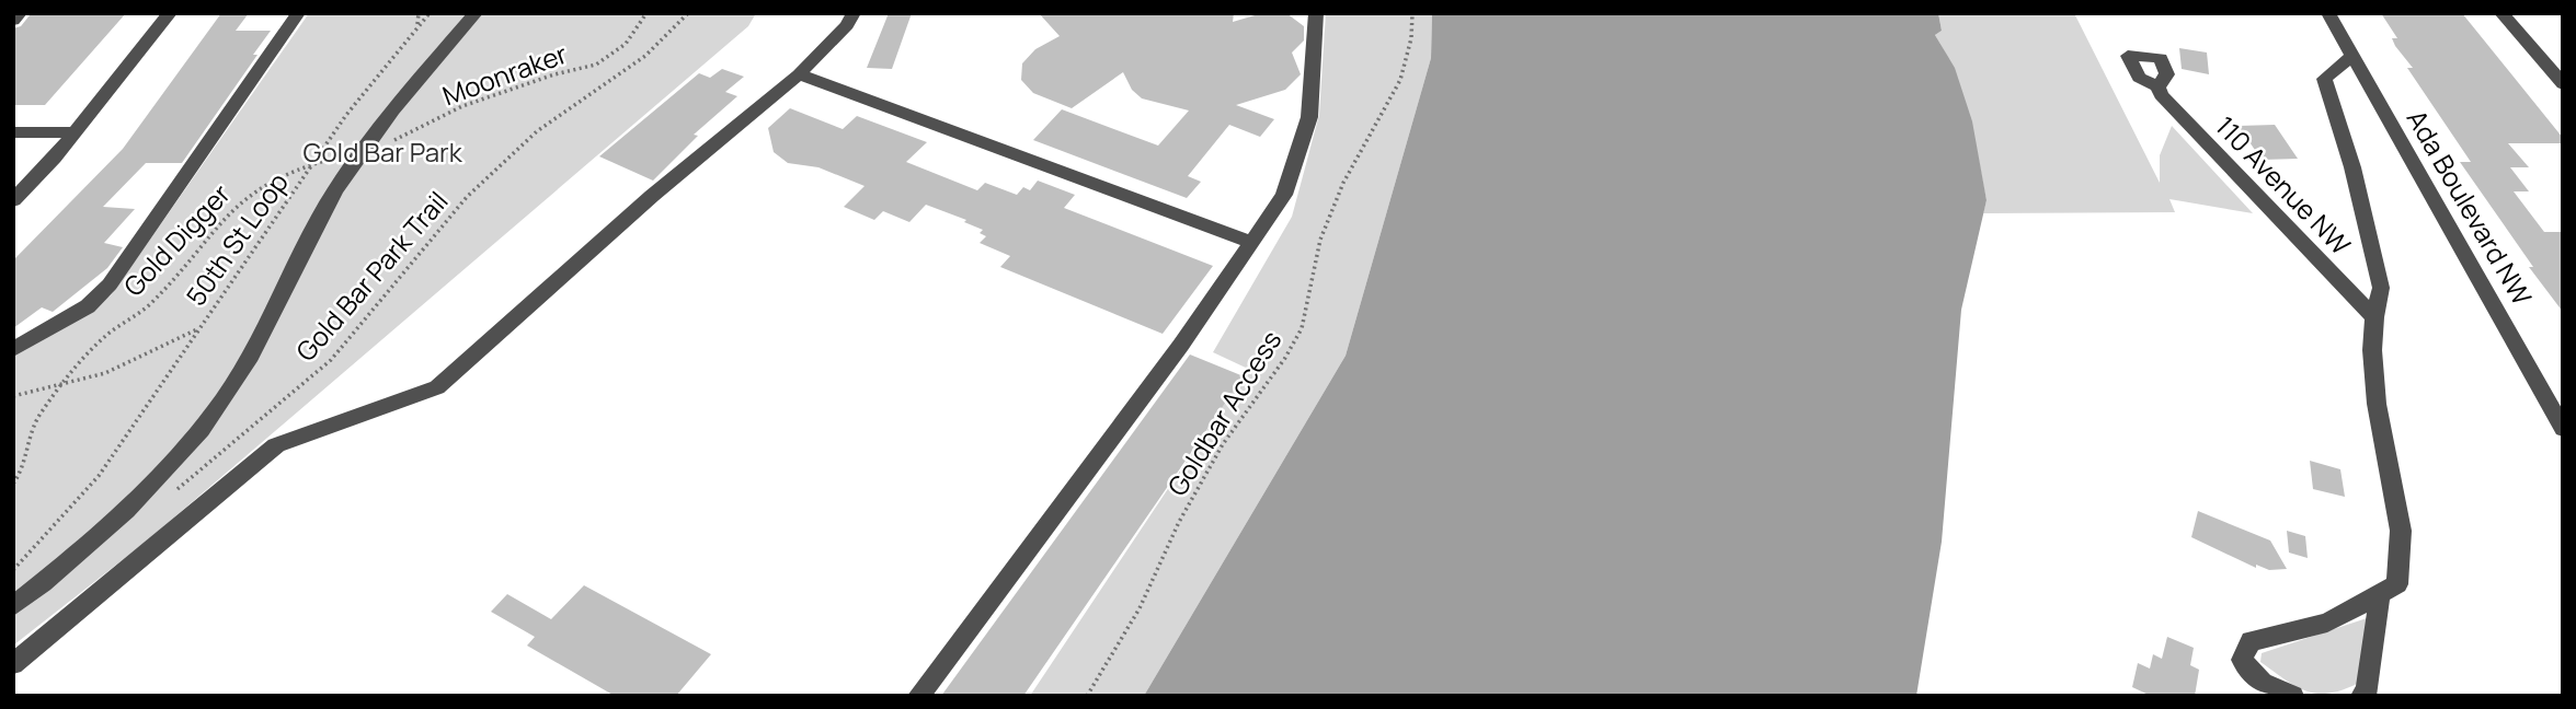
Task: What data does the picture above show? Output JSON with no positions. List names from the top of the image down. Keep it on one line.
{"streets":{"street":["110 Avenue NW","Ada Boulevard NW"],"path":["Moonraker","50th St Loop","Gold Digger","Gold Bar Park Trail","Goldbar Access"]},"crossings":[["Moonraker","Gold Digger"]],"parks":["Gold Bar Park"]}
